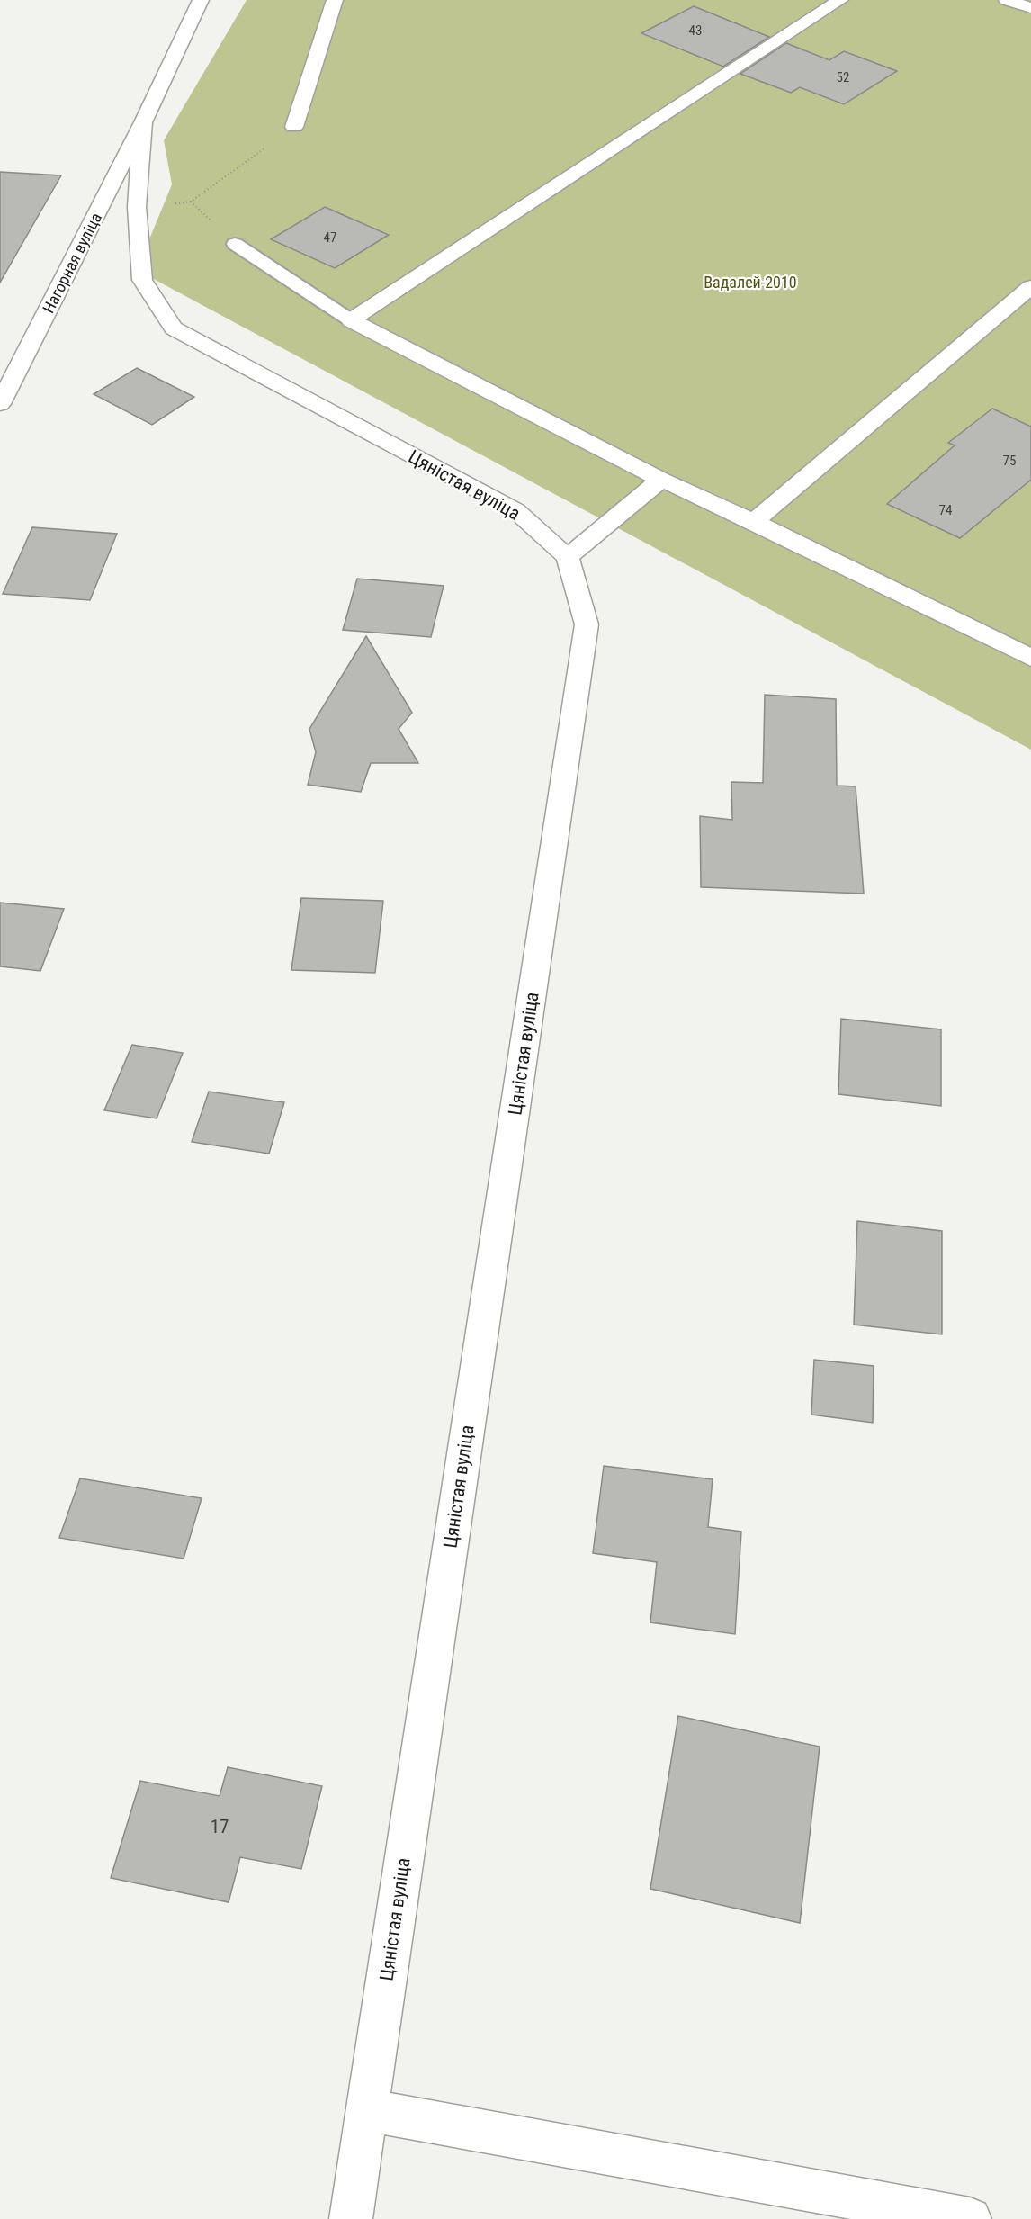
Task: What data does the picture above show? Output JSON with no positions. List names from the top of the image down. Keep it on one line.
{"streets":{"street":["Нагорная вуліца","Цяністая вуліца"]},"crossings":[["Нагорная вуліца","Цяністая вуліца"]],"parks":["Вадалей-2010"],"house_numbers":["43","52","47","75","74","17"]}
